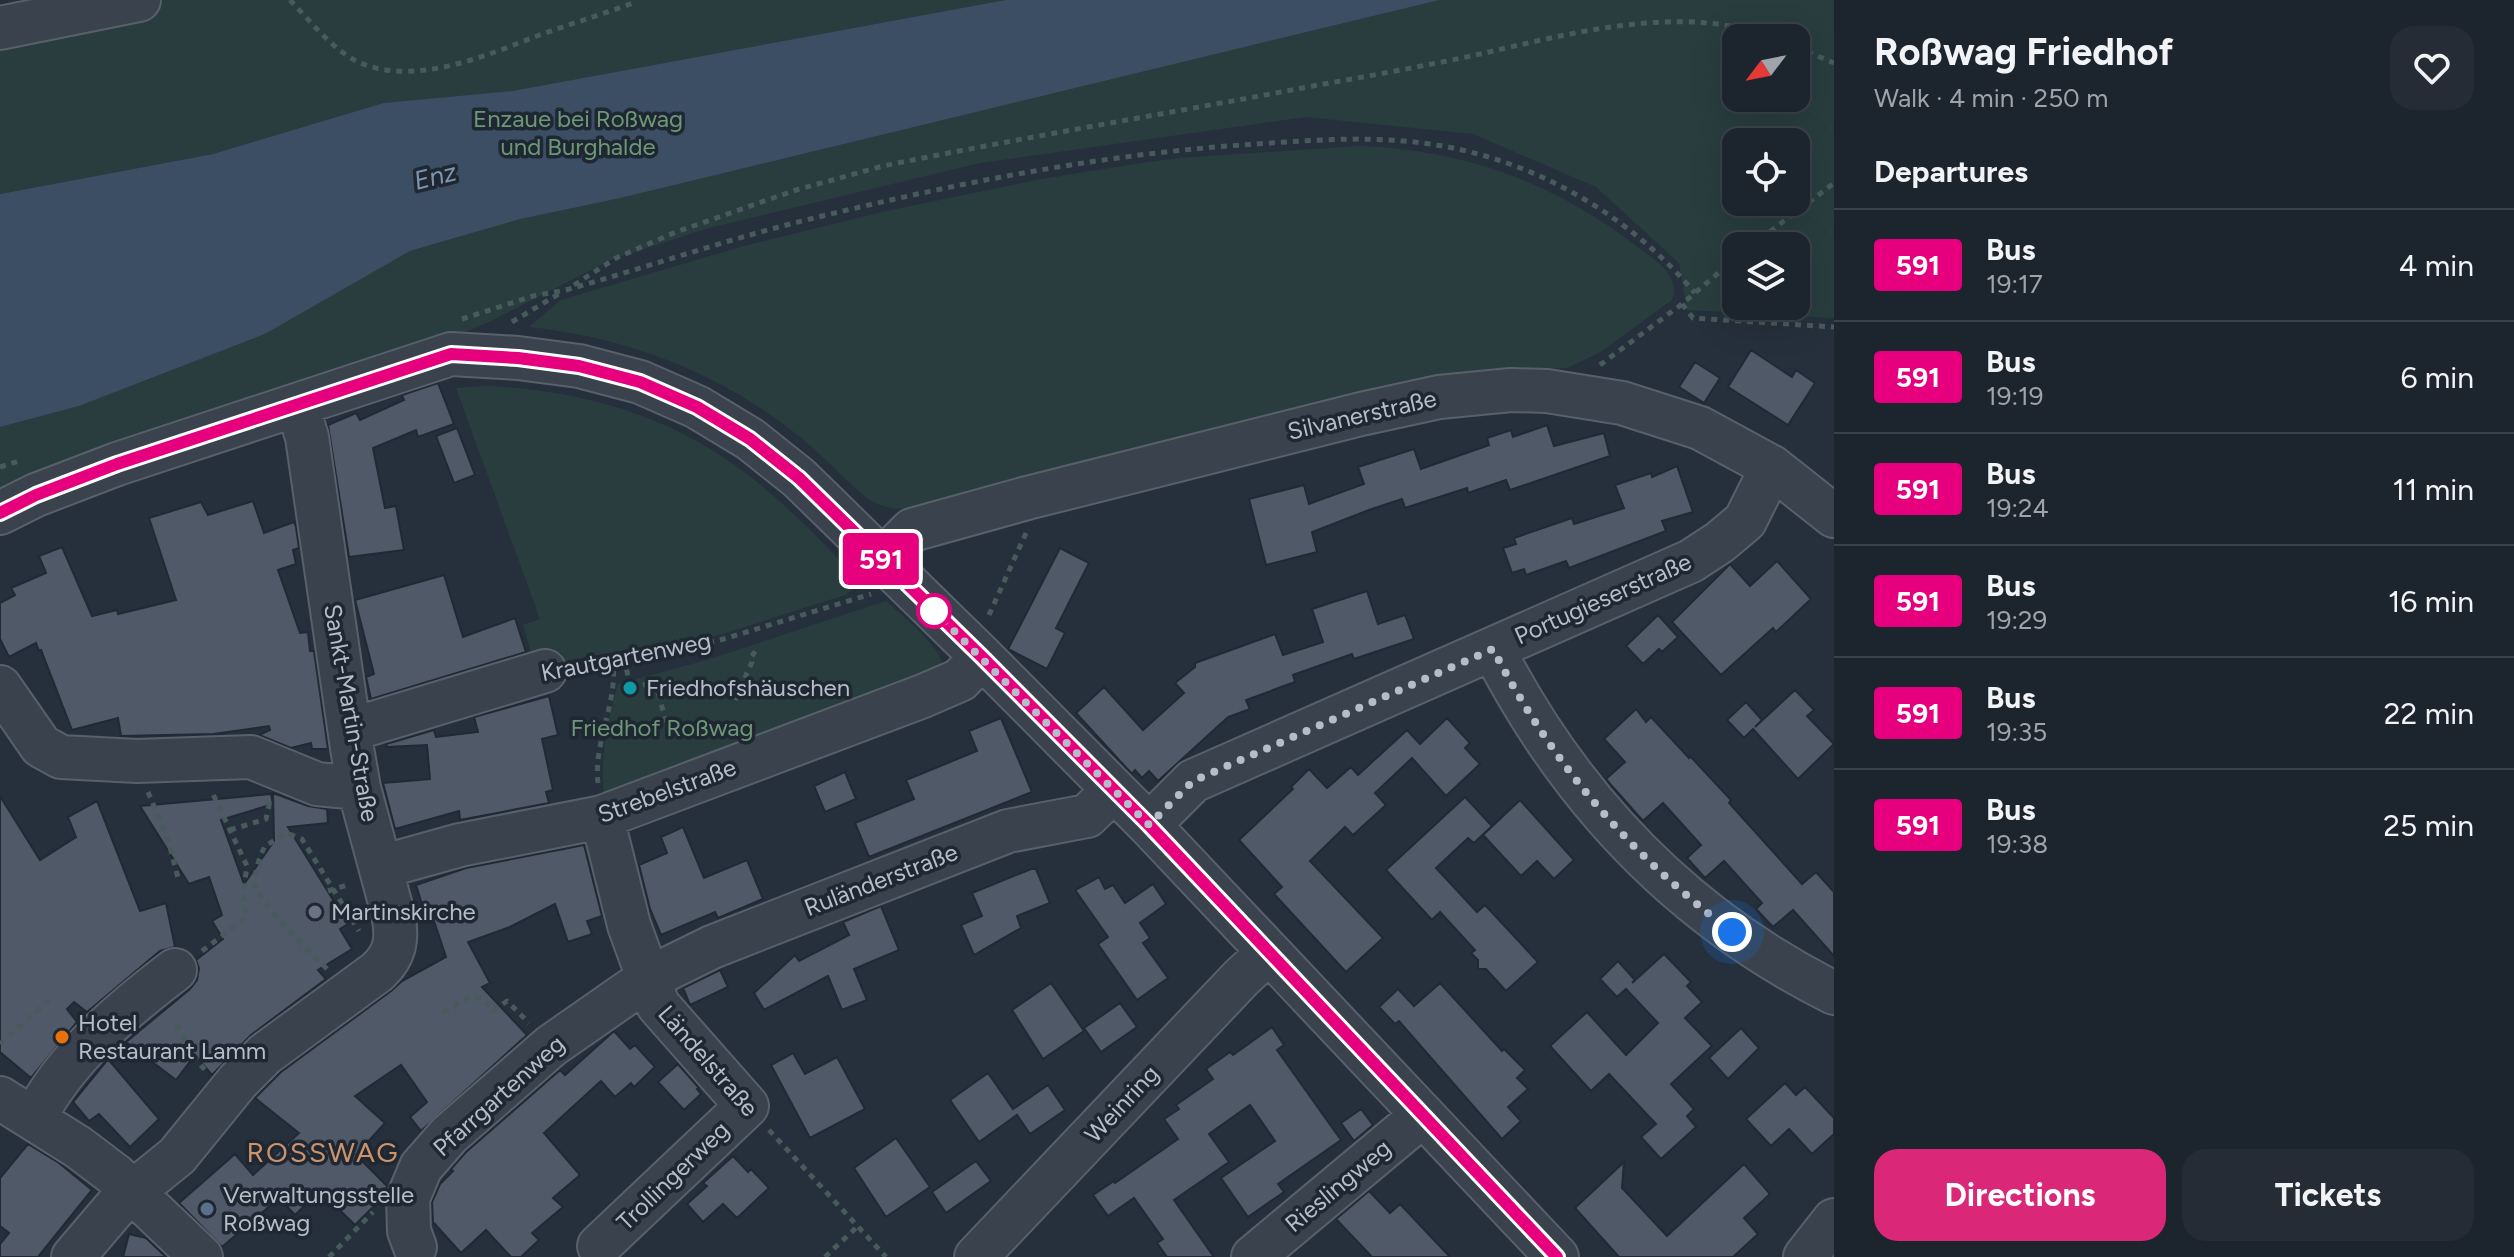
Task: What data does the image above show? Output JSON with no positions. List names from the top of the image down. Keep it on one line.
{"streets":{"street":["Silvanerstraße","Portugieserstraße","Krautgartenweg","Sankt-Martin-Straße","Strebelstraße","Ruländerstraße","Ländelstraße","Pfarrgartenweg","Weinring","Trollingerweg","Rieslingweg"]},"crossings":[["Silvanerstraße","Portugieserstraße"],["Silvanerstraße","Krautgartenweg"],["Krautgartenweg","Sankt-Martin-Straße"],["Sankt-Martin-Straße","Strebelstraße"],["Strebelstraße","Ländelstraße"],["Ruländerstraße","Ländelstraße"],["Ruländerstraße","Pfarrgartenweg"],["Ländelstraße","Pfarrgartenweg"],["Ländelstraße","Trollingerweg"]],"districts":["ROSSWAG"],"water":["Enz"],"parks":["Enzaue bei Roßwag und Burghalde","Friedhof Roßwag"],"places":["Friedhofshäuschen","Martinskirche","Hotel Restaurant Lamm","Verwaltungsstelle Roßwag"],"lines":["bus line 591"],"north":"bottom left","page":{"on_map":"591","heading":[["Roßwag Friedhof","Walk · 4 min · 250 m"],"Departures"],"list":[{"mark":"591","name":"Bus","note":"19:17","value":"4 min"},{"mark":"591","name":"Bus","note":"19:19","value":"6 min"},{"mark":"591","name":"Bus","note":"19:24","value":"11 min"},{"mark":"591","name":"Bus","note":"19:29","value":"16 min"},{"mark":"591","name":"Bus","note":"19:35","value":"22 min"},{"mark":"591","name":"Bus","note":"19:38","value":"25 min"}],"buttons":["Directions","Tickets"]}}
